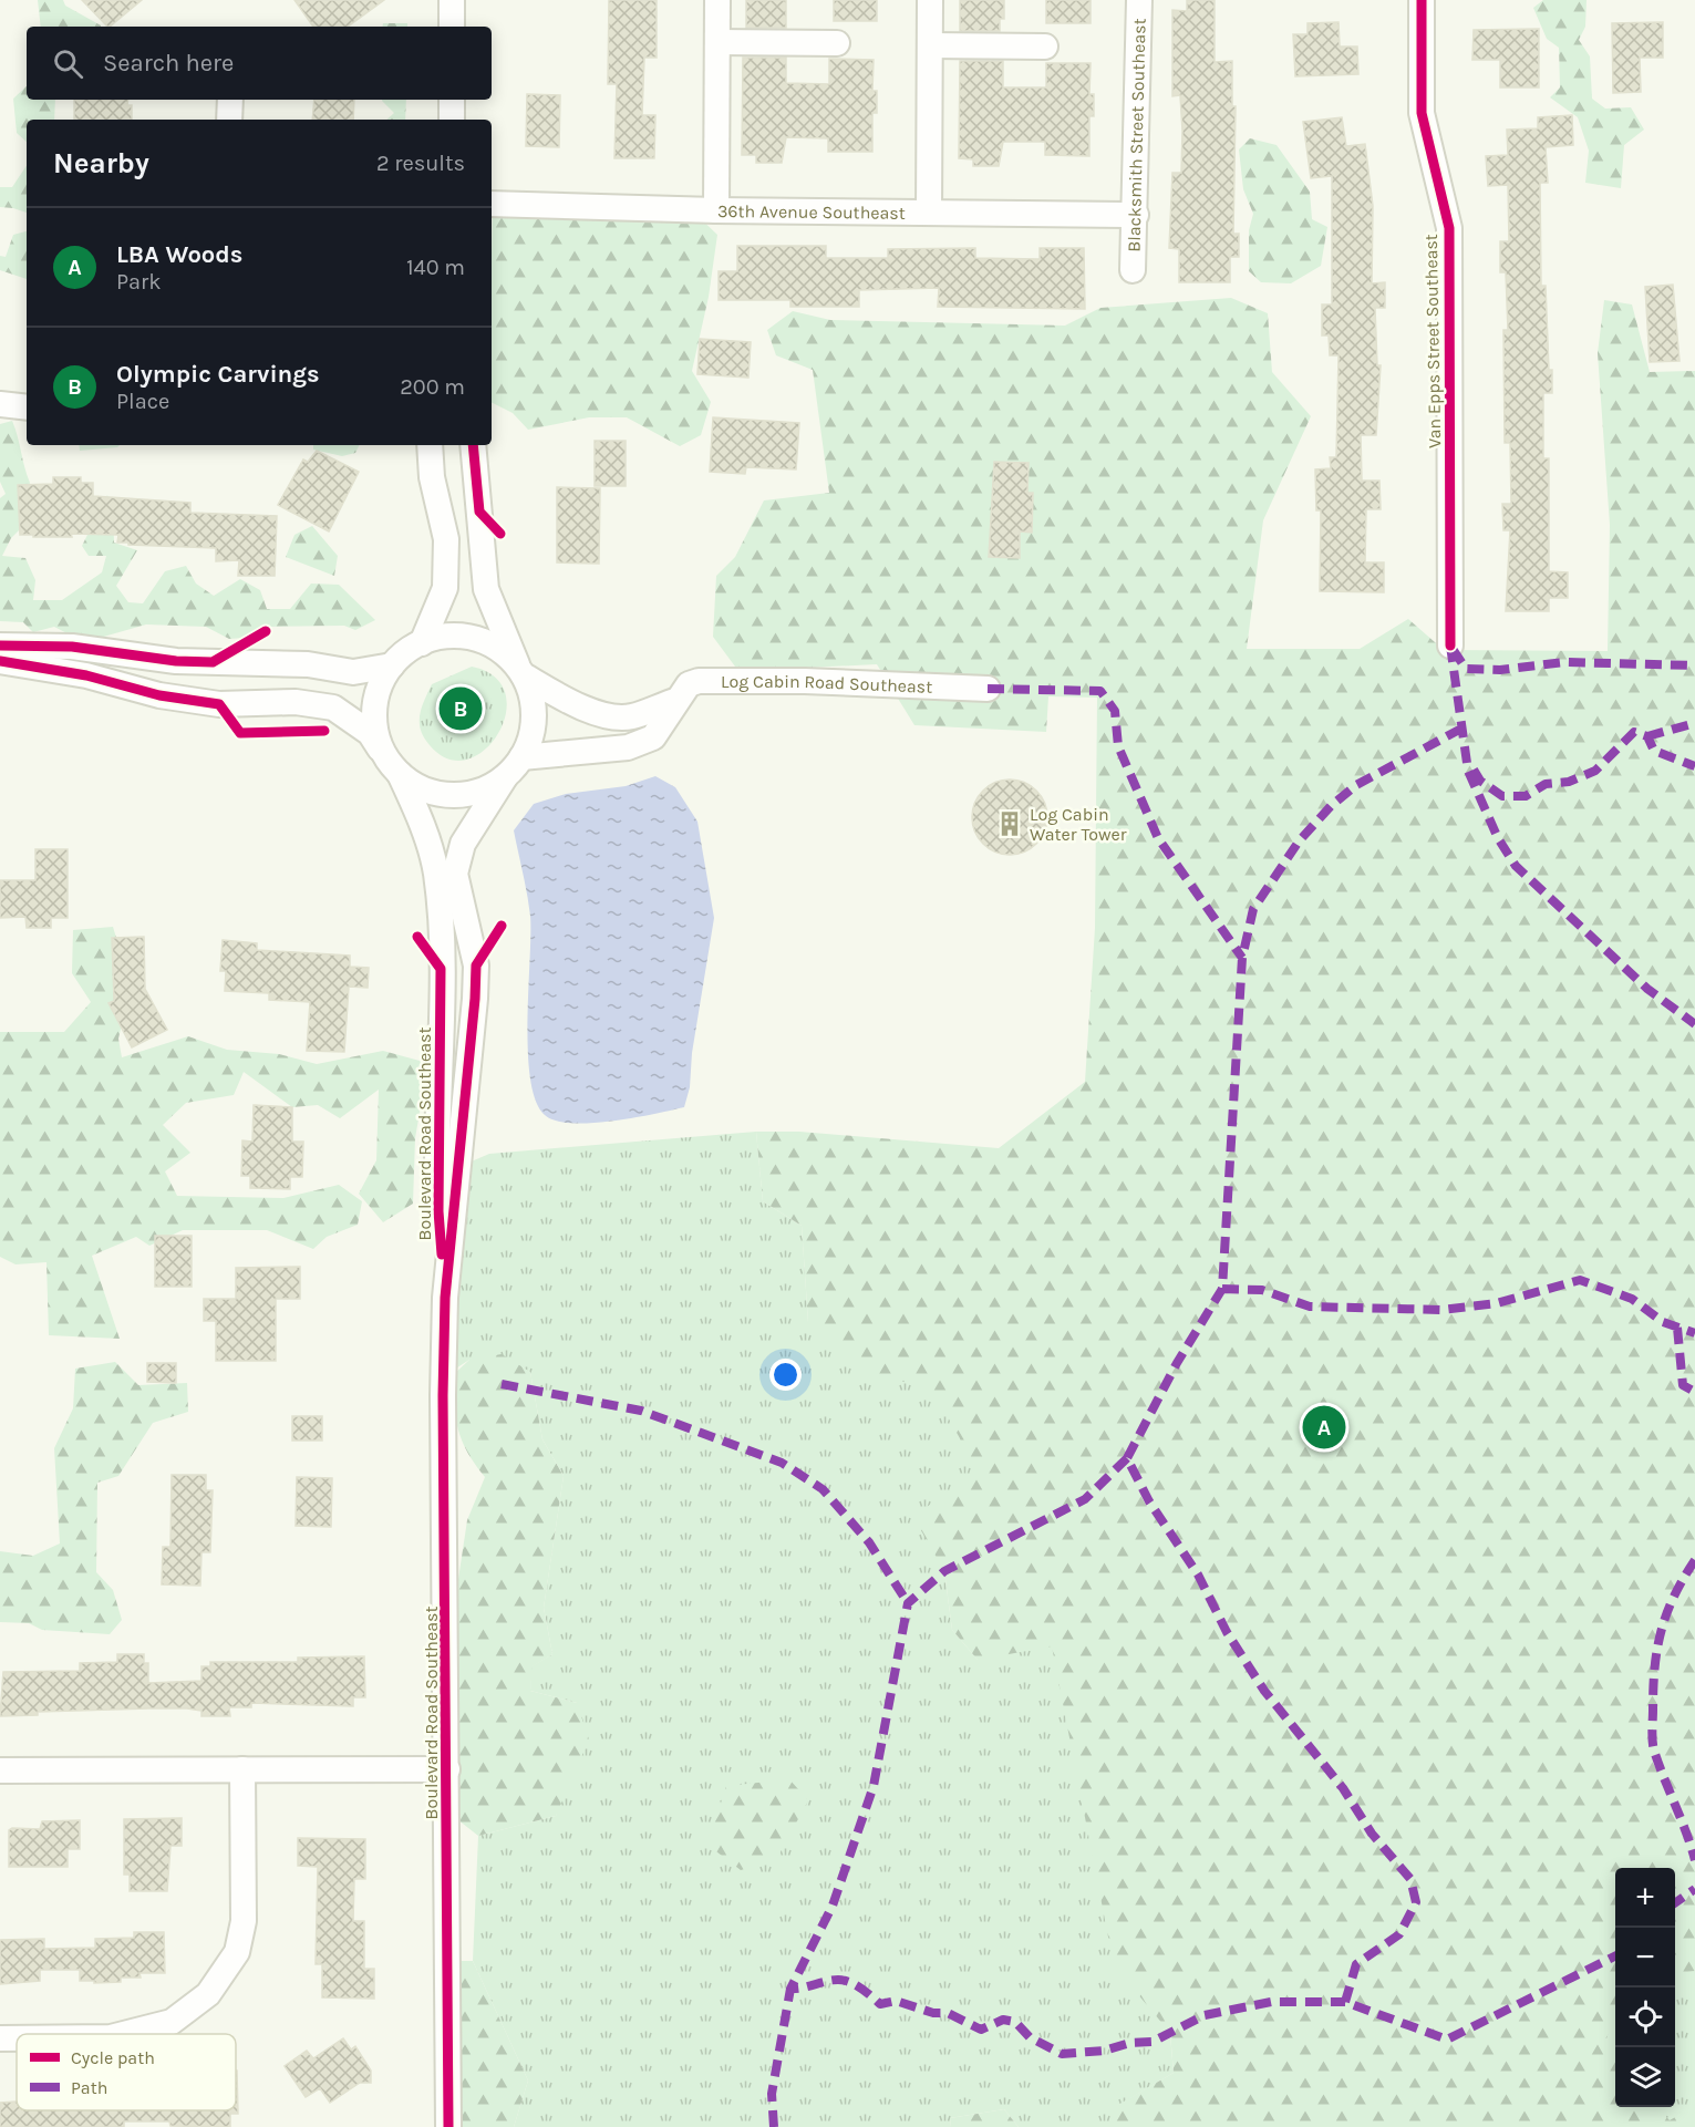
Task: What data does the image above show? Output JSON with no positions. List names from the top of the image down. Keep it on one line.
{"streets":{"street":["Blacksmith Street Southeast","36th Avenue Southeast","Van Epps Street Southeast","Log Cabin Road Southeast","Boulevard Road Southeast"]},"crossings":[["Blacksmith Street Southeast","36th Avenue Southeast"],["Log Cabin Road Southeast","Boulevard Road Southeast"]],"places":{"building":["Log Cabin Water Tower"]},"legend":["Cycle path","Path"],"page":{"search":"Search here","heading":["Nearby","2 results"],"list":[{"mark":"A","name":"LBA Woods","note":"Park","value":"140 m"},{"mark":"B","name":"Olympic Carvings","note":"Place","value":"200 m"}],"pins":["B","A"],"map_buttons":["+","−"]}}
